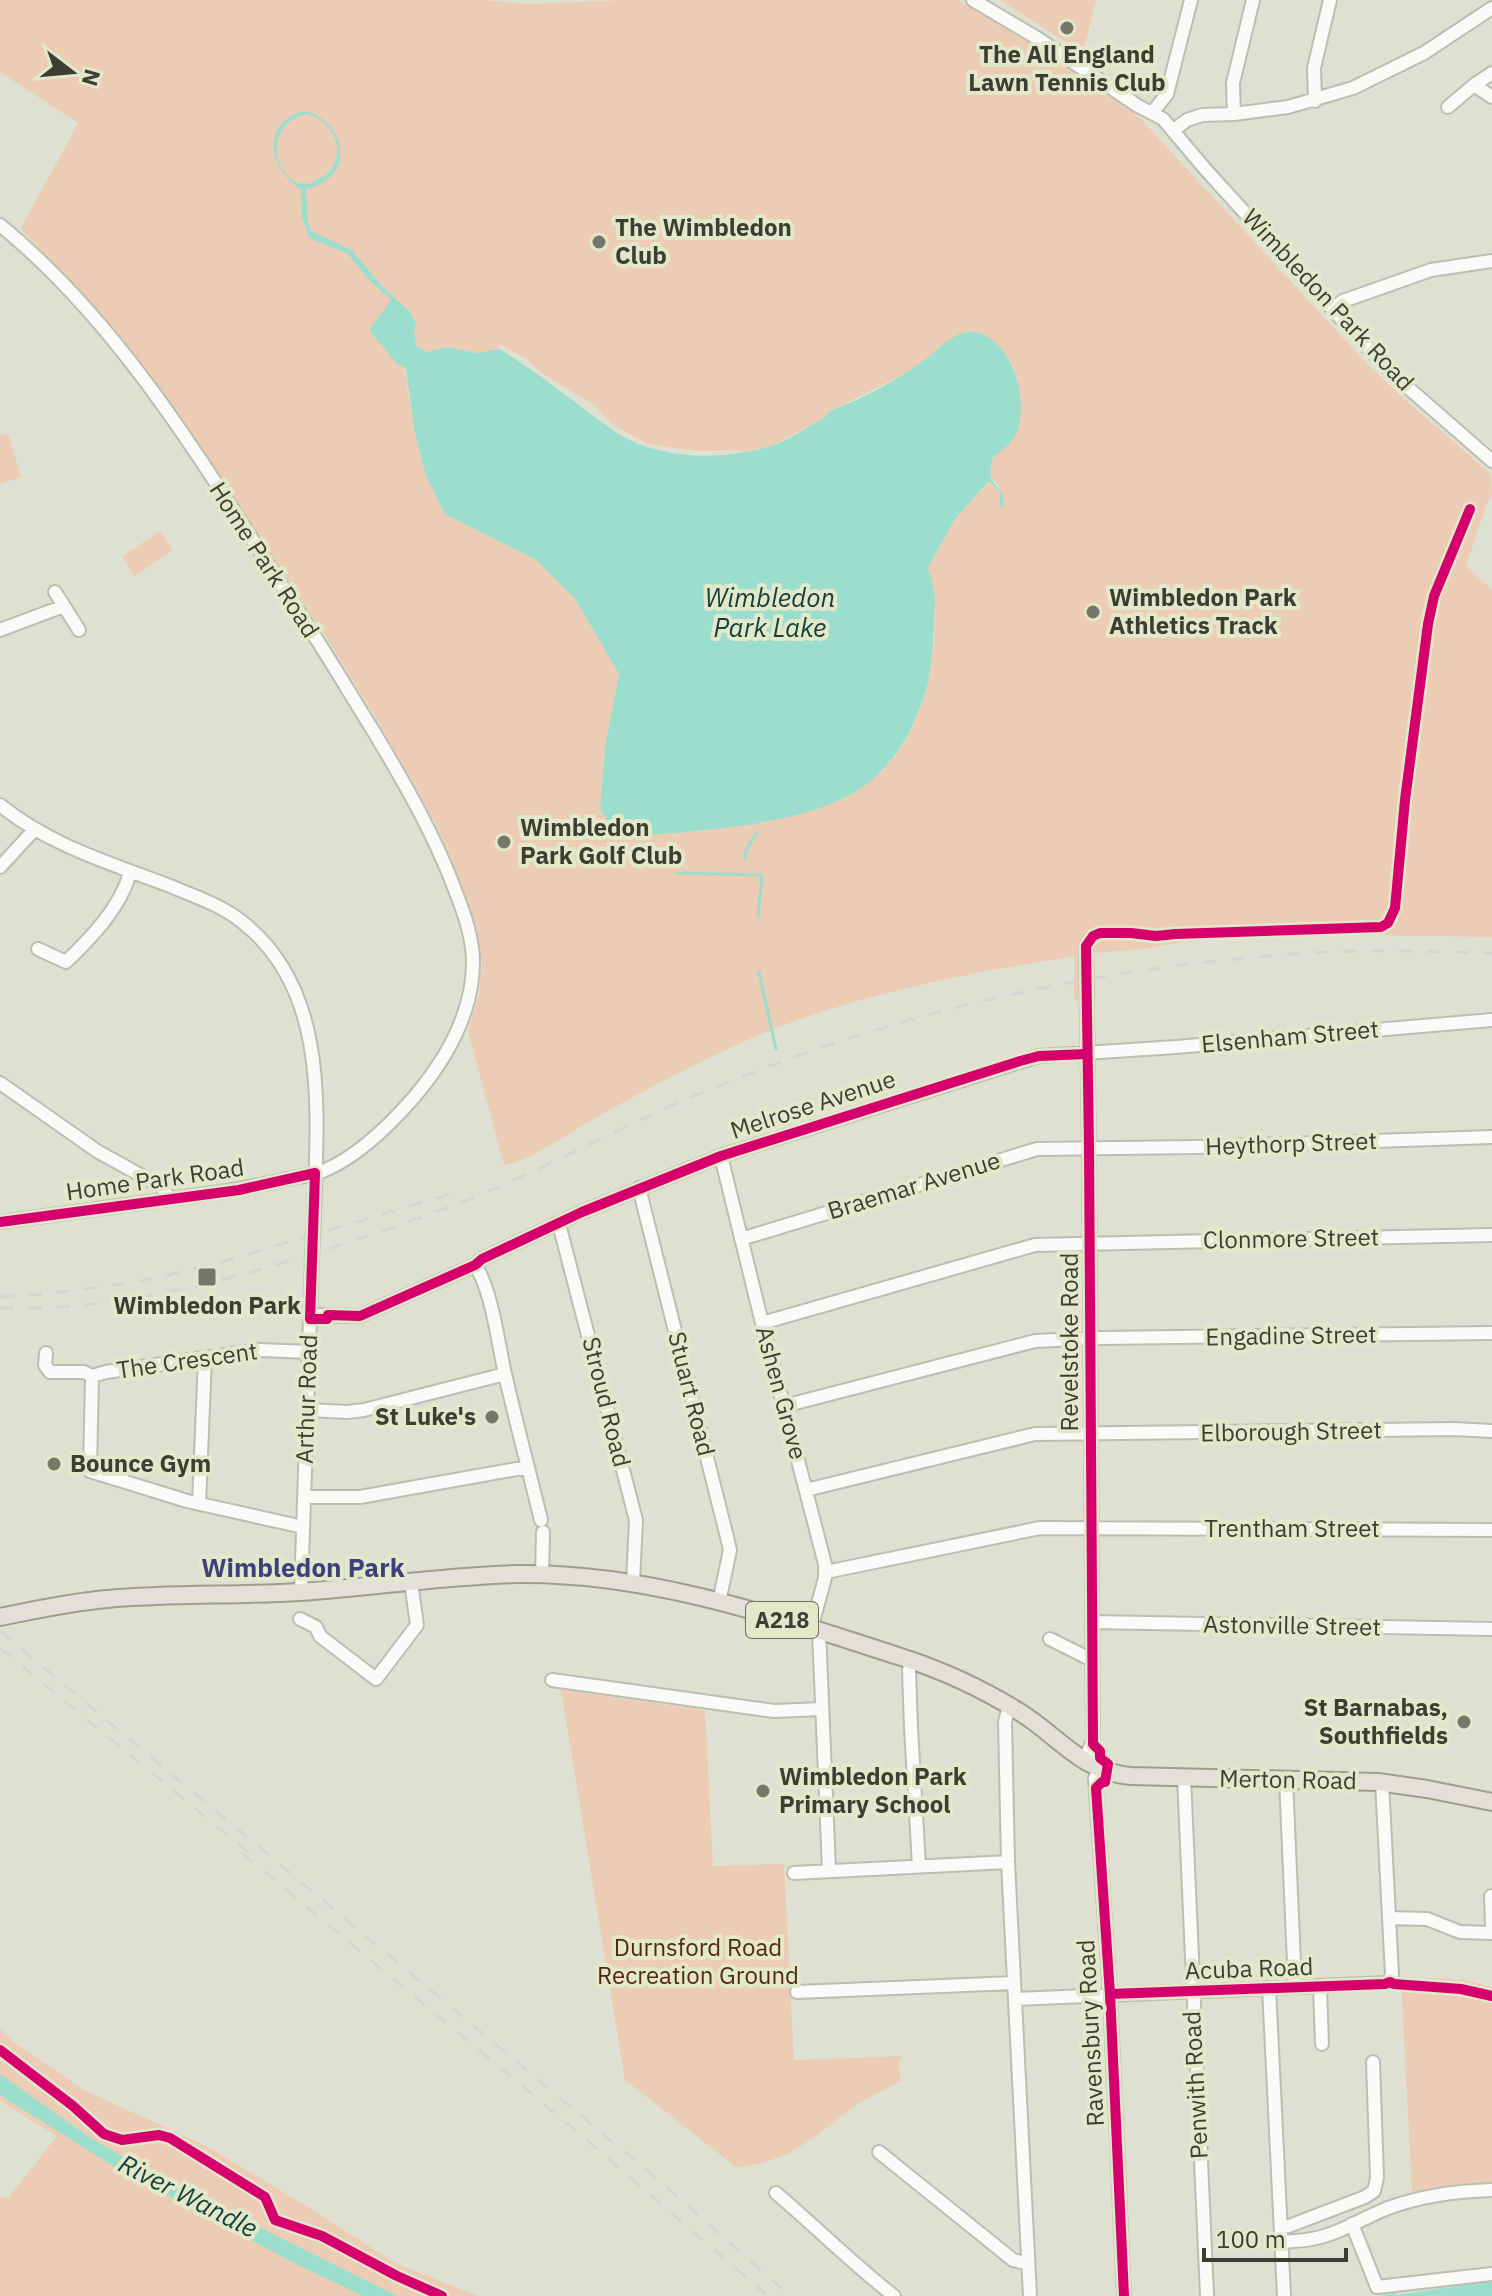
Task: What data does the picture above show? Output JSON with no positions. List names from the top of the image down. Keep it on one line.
{"streets":{"main road":["A218","Merton Road"],"street":["Wimbledon Park Road","Home Park Road","Elsenham Street","Melrose Avenue","Heythorp Street","Braemar Avenue","Clonmore Street","Engadine Street","Revelstoke Road","The Crescent","Ashen Grove","Stuart Road","Arthur Road","Stroud Road","Elborough Street","Trentham Street","Astonville Street","Acuba Road","Ravensbury Road","Penwith Road"]},"crossings":[["Home Park Road","Arthur Road"],["Elsenham Street","Melrose Avenue"],["Elsenham Street","Revelstoke Road"],["Melrose Avenue","Revelstoke Road"],["Melrose Avenue","Ashen Grove"],["Melrose Avenue","Stuart Road"],["Melrose Avenue","Arthur Road"],["Melrose Avenue","Stroud Road"],["Heythorp Street","Braemar Avenue"],["Heythorp Street","Revelstoke Road"],["Braemar Avenue","Revelstoke Road"],["Braemar Avenue","Ashen Grove"],["Clonmore Street","Revelstoke Road"],["Clonmore Street","Ashen Grove"],["Engadine Street","Revelstoke Road"],["Engadine Street","Ashen Grove"],["Revelstoke Road","Elborough Street"],["Revelstoke Road","Trentham Street"],["Revelstoke Road","A218"],["Revelstoke Road","Astonville Street"],["Revelstoke Road","Merton Road"],["Revelstoke Road","Ravensbury Road"],["The Crescent","Arthur Road"],["Ashen Grove","Elborough Street"],["Ashen Grove","Trentham Street"],["Ashen Grove","A218"],["Stuart Road","A218"],["Arthur Road","A218"],["Stroud Road","A218"],["A218","Merton Road"],["A218","Ravensbury Road"],["Merton Road","Ravensbury Road"],["Merton Road","Penwith Road"],["Acuba Road","Ravensbury Road"],["Acuba Road","Penwith Road"]],"districts":["Wimbledon Park"],"water":["Wimbledon Park Lake","River Wandle"],"parks":["Durnsford Road Recreation Ground"],"places":{"other":["The All England Lawn Tennis Club","The Wimbledon Club","Wimbledon Park Athletics Track","Wimbledon Park Golf Club","St Luke's","Bounce Gym","St Barnabas, Southfields","Wimbledon Park Primary School"],"transit":["Wimbledon Park"]},"scale_bar":"100 m","north":"right"}
